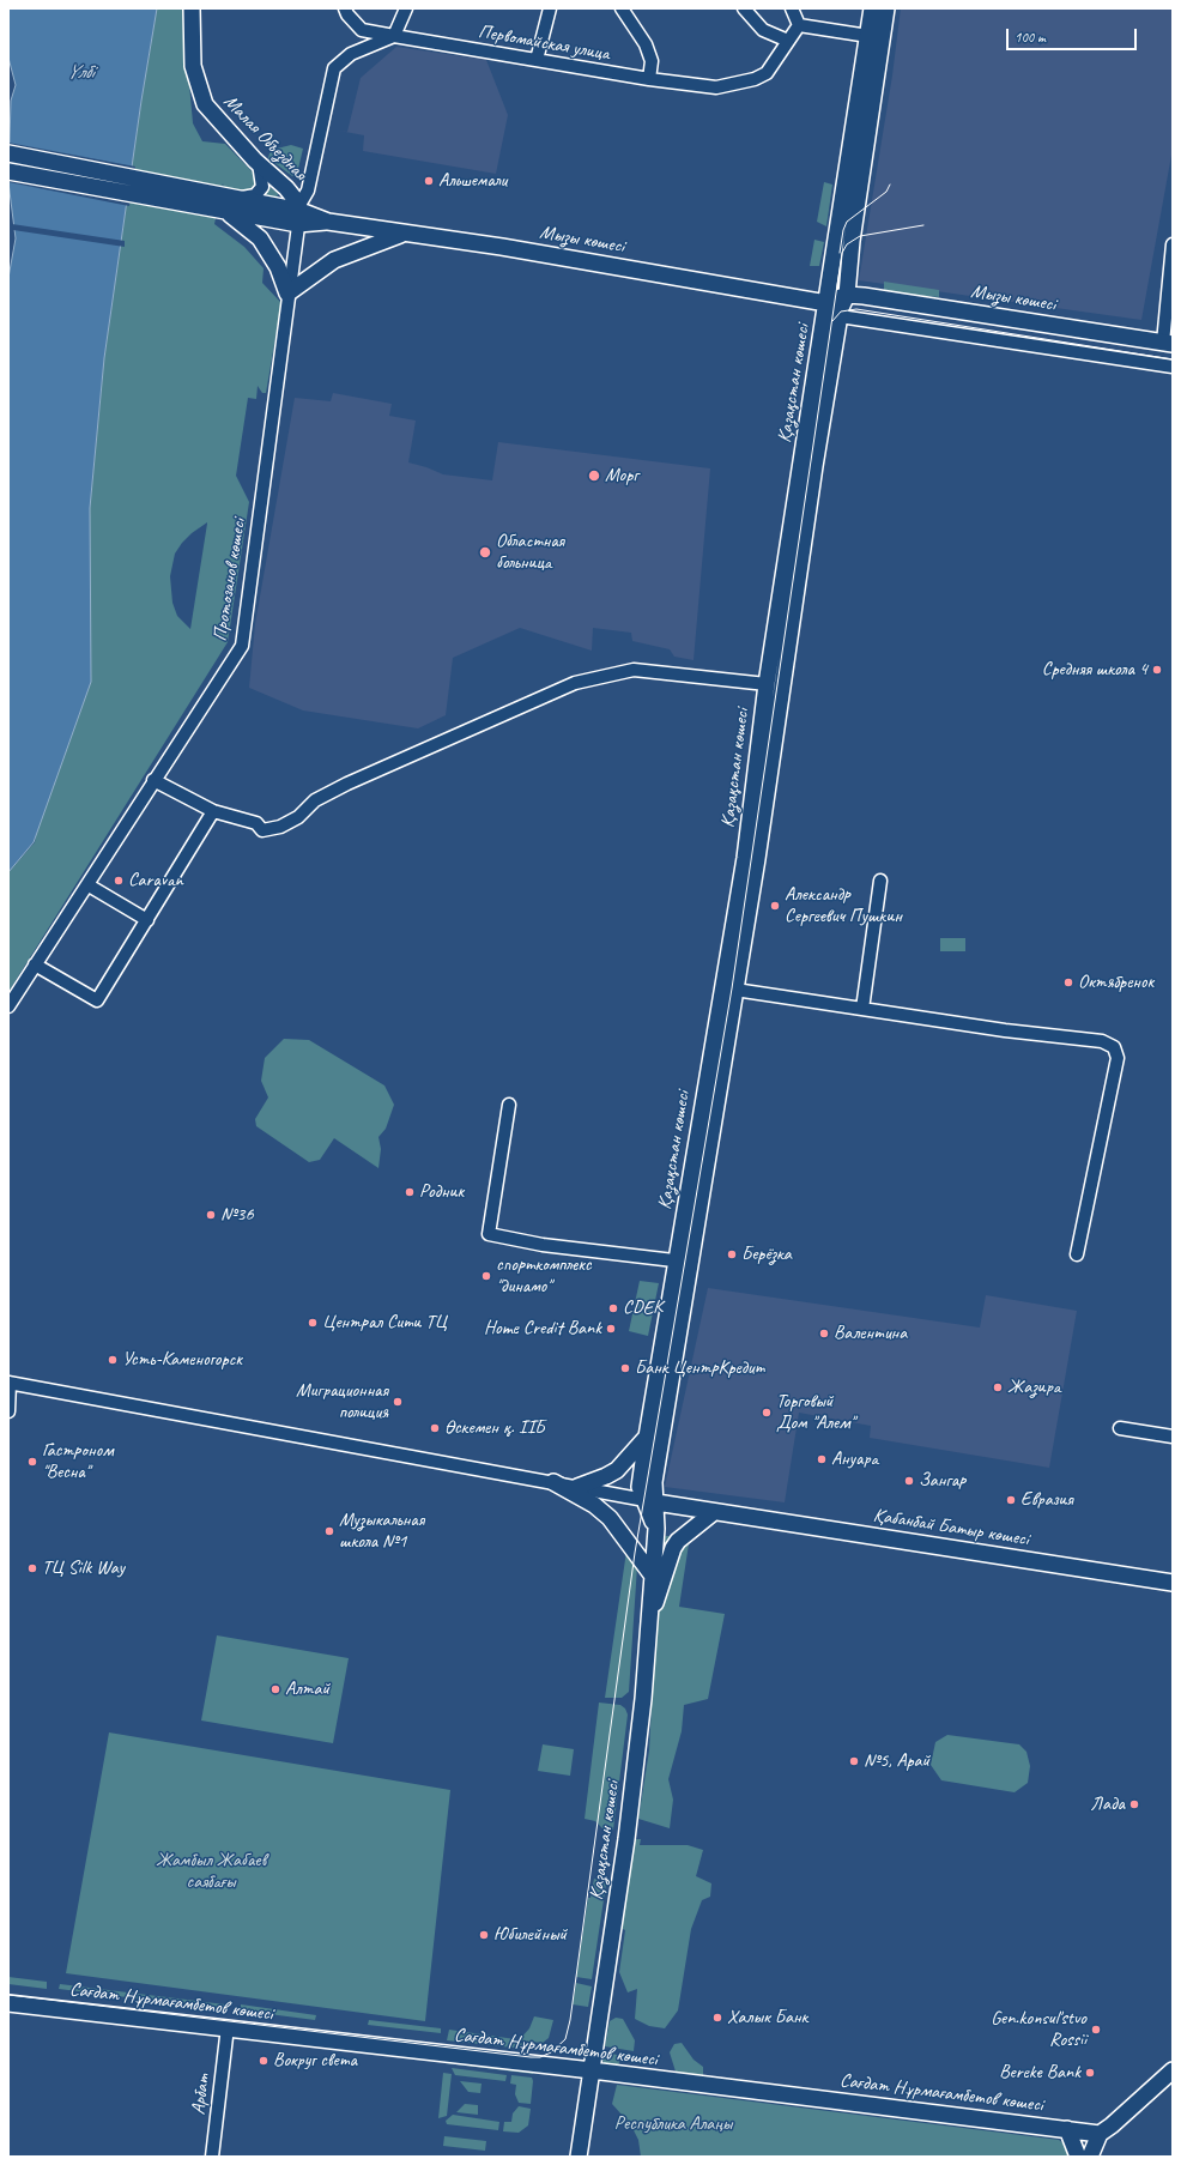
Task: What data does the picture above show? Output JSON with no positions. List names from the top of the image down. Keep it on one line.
{"streets":{"main road":["Малая Объездная","Мызы көшесі","Қазақстан көшесі","Қабанбай Батыр көшесі","Сағдат Нұрмағамбетов көшесі"],"street":["Первомайская улица","Протозанов көшесі","Арбат"]},"crossings":[["Малая Объездная","Мызы көшесі"],["Малая Объездная","Протозанов көшесі"],["Мызы көшесі","Қазақстан көшесі"],["Мызы көшесі","Протозанов көшесі"],["Қазақстан көшесі","Қабанбай Батыр көшесі"],["Қазақстан көшесі","Сағдат Нұрмағамбетов көшесі"]],"water":["Үлбі"],"parks":["Жамбыл Жабаев саябағы","Республика Алаңы"],"places":["Альшемали","Морг","Областная больница","Средняя школа 4","Caravan","Александр Сергеевич Пушкин","Октябренок","Родник","№36","Берёзка","спорткомплекс \"динамо\"","CDEK","Централ Сити ТЦ","Home Credit Bank","Валентина","Усть-Каменогорск","Банк ЦентрКредит","Жазира","Миграционная полиция","Торговый Дом \"Алем\"","Өскемен қ. ІІБ","Ануара","Гастроном \"Весна\"","Зангар","Евразия","Музыкальная школа №1","ТЦ Silk Way","Алтай","№5, Арай","Лада","Юбилейный","Халык Банк","Gen.konsul'stvo Rossii","Вокруг света","Bereke Bank"],"scale_bar":"100 m"}
